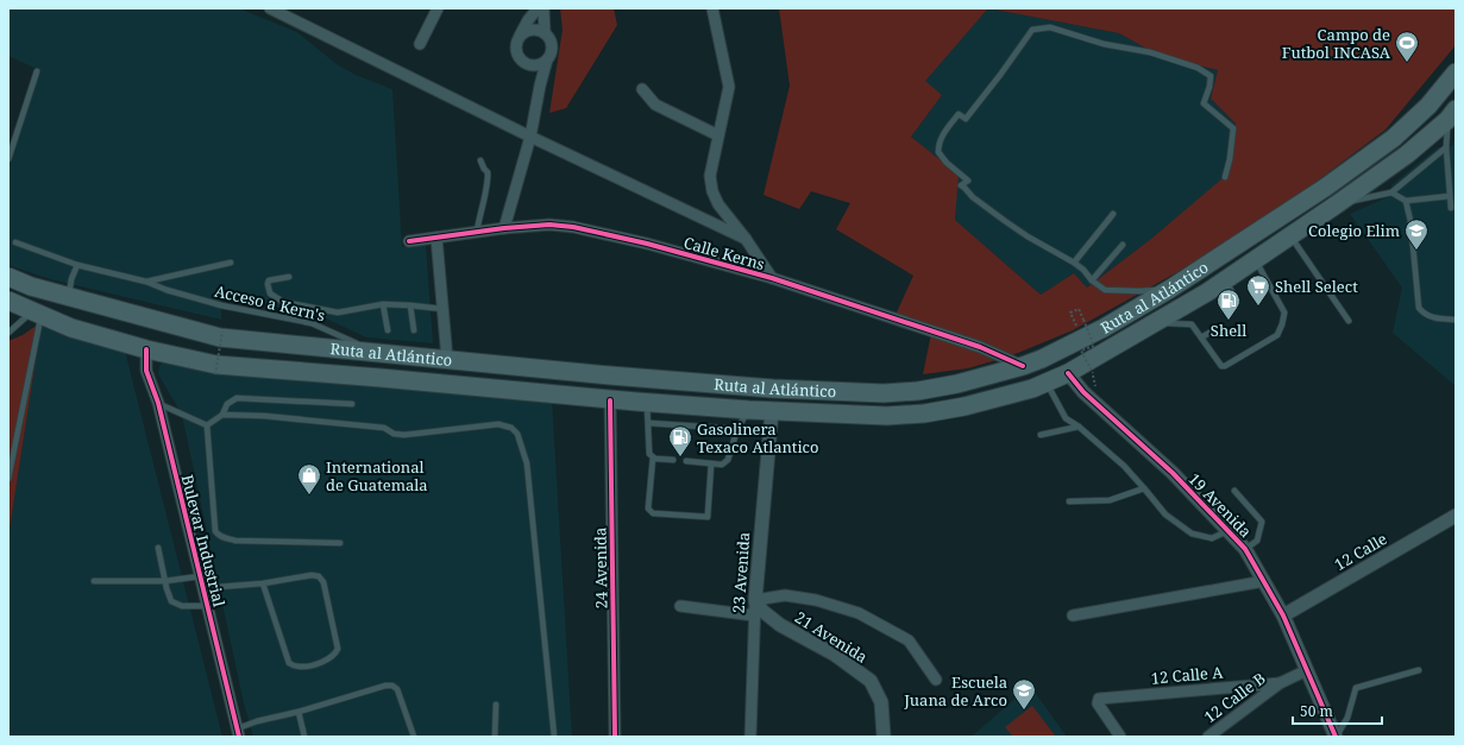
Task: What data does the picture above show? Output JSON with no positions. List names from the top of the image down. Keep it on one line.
{"streets":{"highway":["Ruta al Atlántico"],"street":["Calle Kerns","19 Avenida","Bulevar Industrial","12 Calle","24 Avenida","23 Avenida","21 Avenida","12 Calle A","12 Calle B"],"lane":["Acceso a Kern's"]},"crossings":[["Calle Kerns","Ruta al Atlántico"],["Ruta al Atlántico","Acceso a Kern's"],["Ruta al Atlántico","19 Avenida"],["Ruta al Atlántico","Bulevar Industrial"],["Ruta al Atlántico","24 Avenida"],["Ruta al Atlántico","23 Avenida"],["19 Avenida","12 Calle"],["23 Avenida","21 Avenida"],["12 Calle A","12 Calle B"]],"places":{"sports":["Campo de Futbol INCASA"],"school or university":["Colegio Elim","Escuela Juana de Arco"],"supermarket":["Shell Select"],"fuel station":["Shell","Gasolinera Texaco Atlantico"],"shop":["International de Guatemala"]},"scale_bar":"50 m"}
